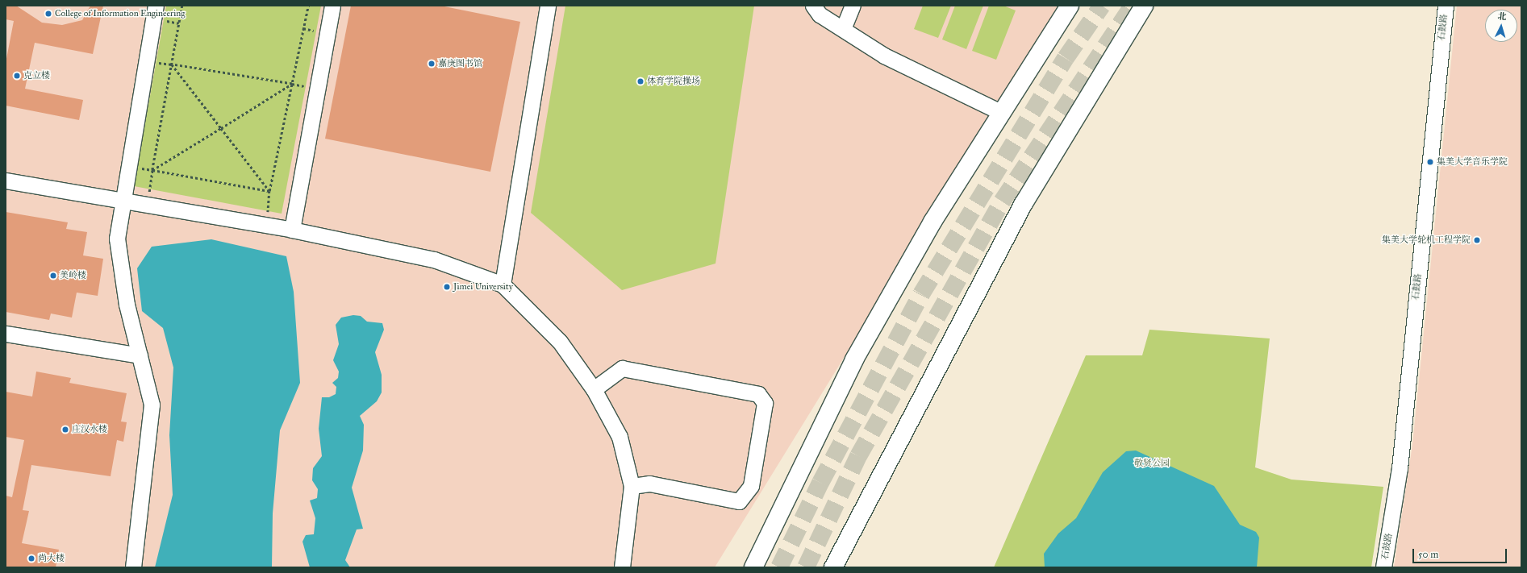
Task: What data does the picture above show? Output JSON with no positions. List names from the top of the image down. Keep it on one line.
{"streets":{"street":["石鼓路"]},"parks":["敬贤公园"],"places":["College of Information Engineering","嘉庚图书馆","克立楼","体育学院操场","集美大学音乐学院","集美大学轮机工程学院","美岭楼","Jimei University","庄汉水楼","尚大楼"],"scale_bar":"50 m","north":"top"}
